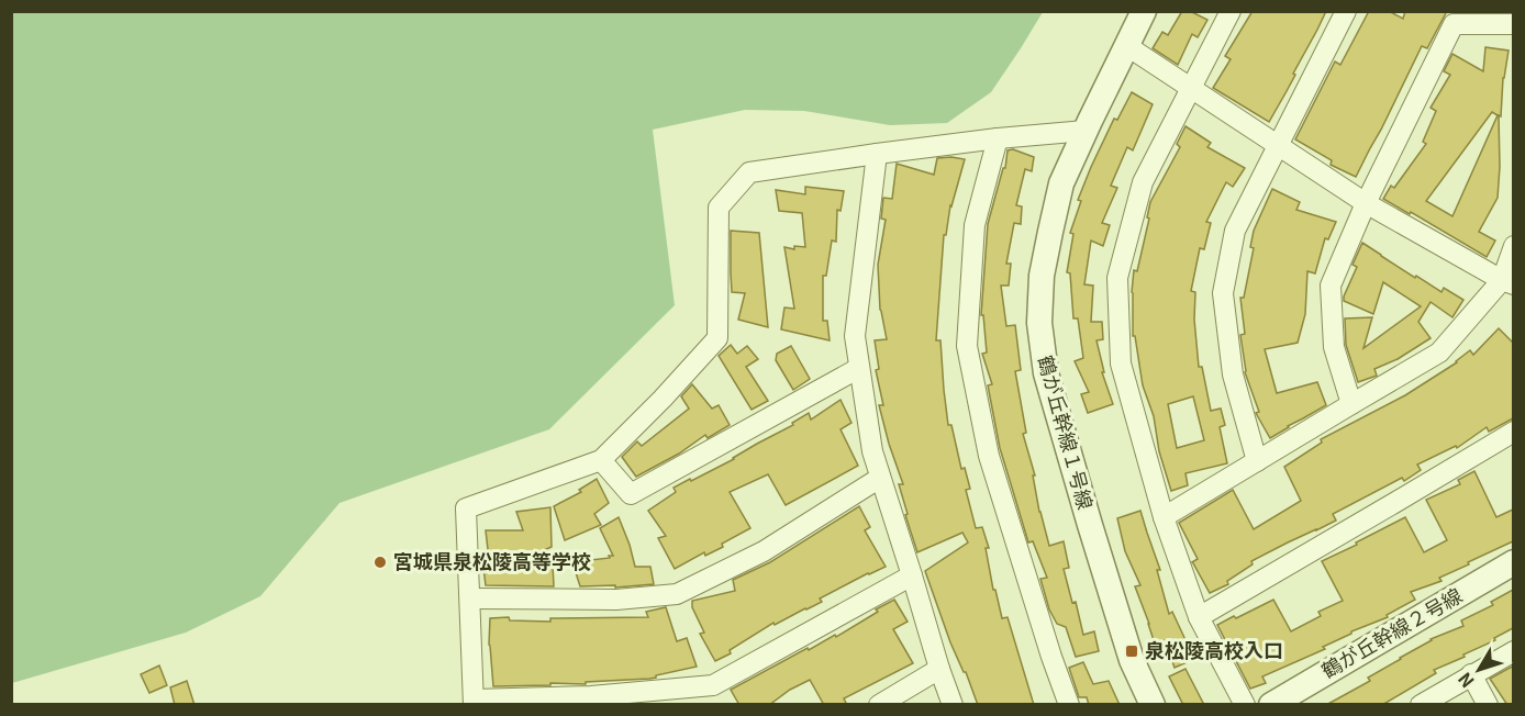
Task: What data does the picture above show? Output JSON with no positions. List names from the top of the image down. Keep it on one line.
{"streets":{"street":["鶴が丘幹線１号線","鶴が丘幹線２号線"]},"places":{"other":["宮城県泉松陵高等学校"],"transit":["泉松陵高校入口"]},"north":"bottom left"}
